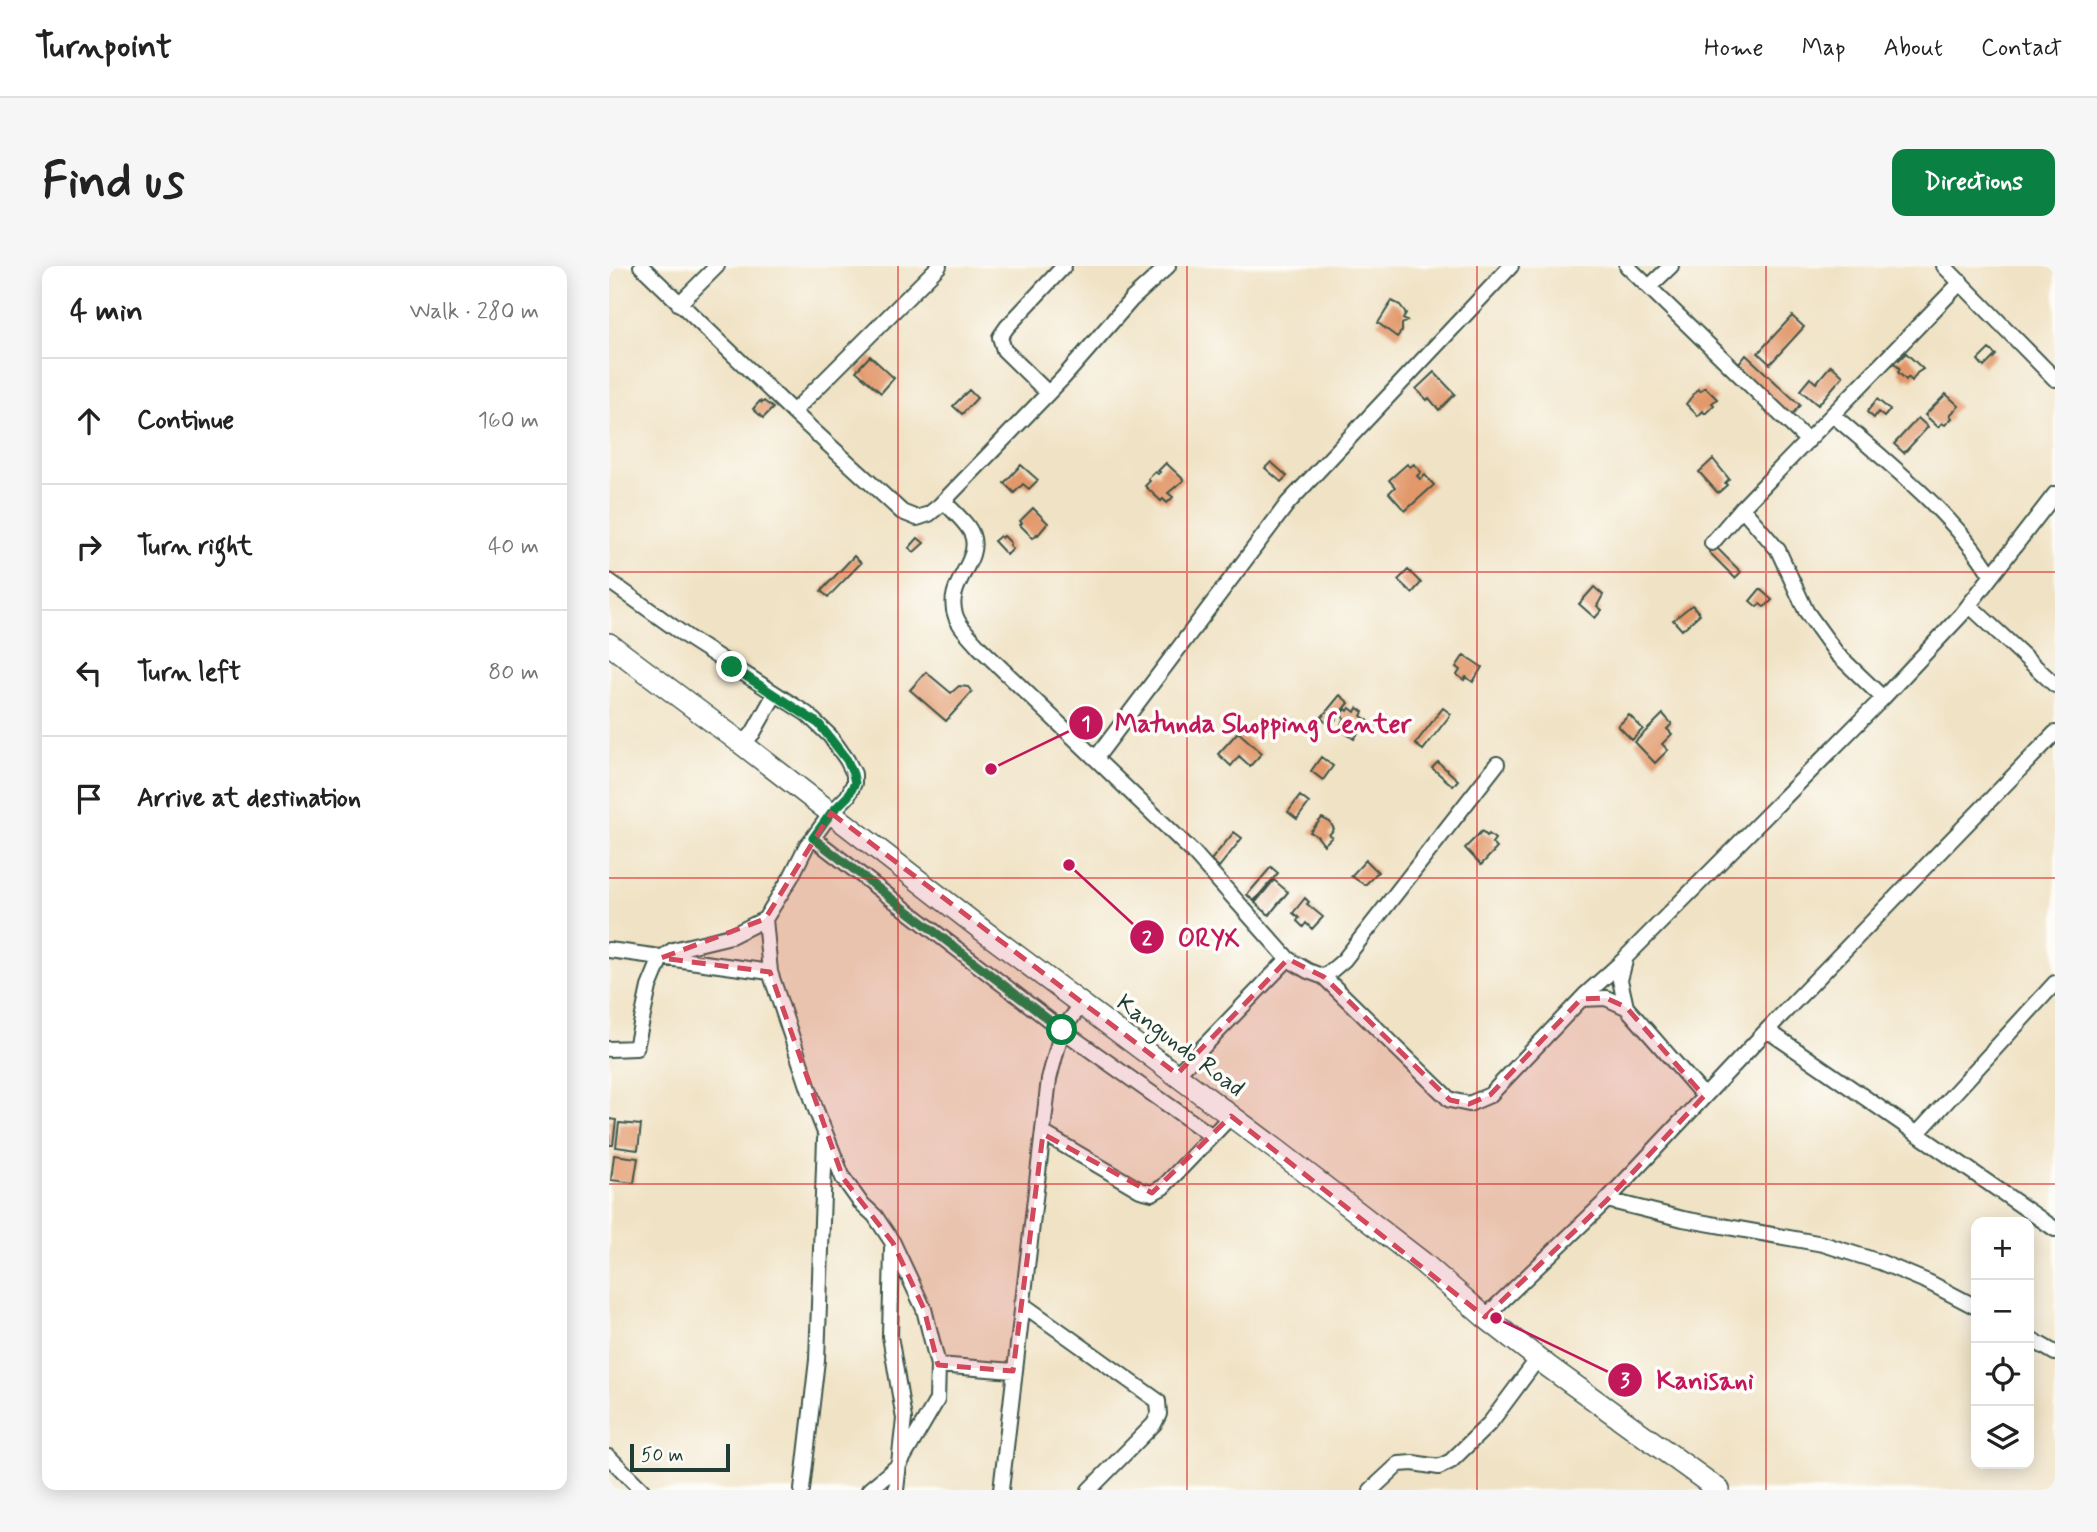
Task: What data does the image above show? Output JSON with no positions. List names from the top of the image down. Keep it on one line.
{"streets":{"highway":["Kangundo Road"]},"places":["Matunda Shopping Center","ORYX","Kanisani"],"scale_bar":"50 m","page":{"header":"Turnpoint","nav":["Home","Map","About","Contact"],"buttons":"Directions","title":"Find us","heading":["4 min","Walk · 280 m"],"list":[["Continue","160 m"],["Turn right","40 m"],["Turn left","80 m"],"Arrive at destination"],"map_buttons":["+","−"],"scale":"50 m"}}
